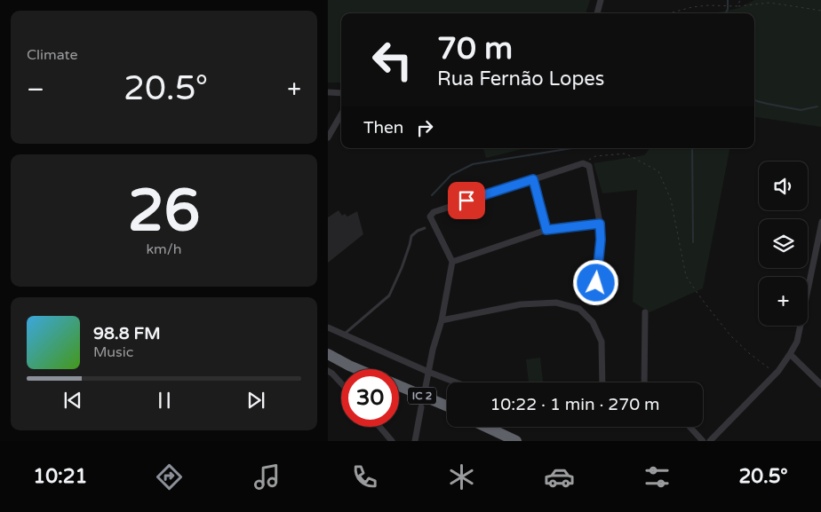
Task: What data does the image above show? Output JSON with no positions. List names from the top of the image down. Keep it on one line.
{"streets":{"highway":["IC 2"]},"page":{"tile":["Climate",["26","km/h"]],"turn":["70 m","Rua Fernão Lopes"],"heat":["−","20.5°","+"],"then":"Then","map_buttons":"+","song":["98.8 FM","Music"],"limit":"30","trip":"10:22 · 1 min · 270 m","tabs":["10:21","20.5°"]}}
